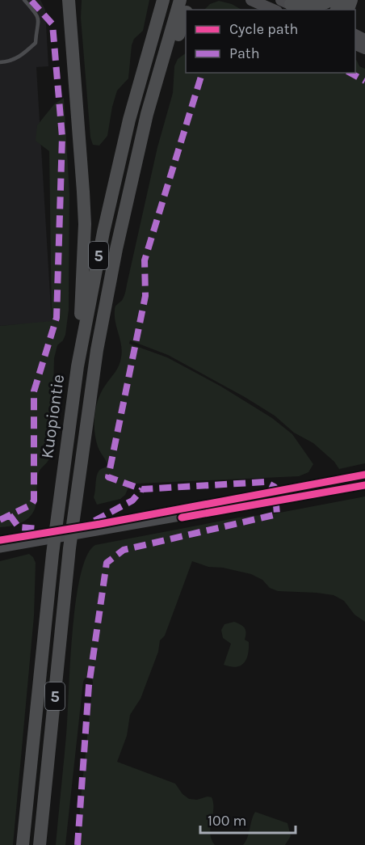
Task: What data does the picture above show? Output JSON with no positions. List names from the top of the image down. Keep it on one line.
{"streets":{"highway":["5","Kuopiontie"]},"legend":["Cycle path","Path"],"scale_bar":"100 m"}
